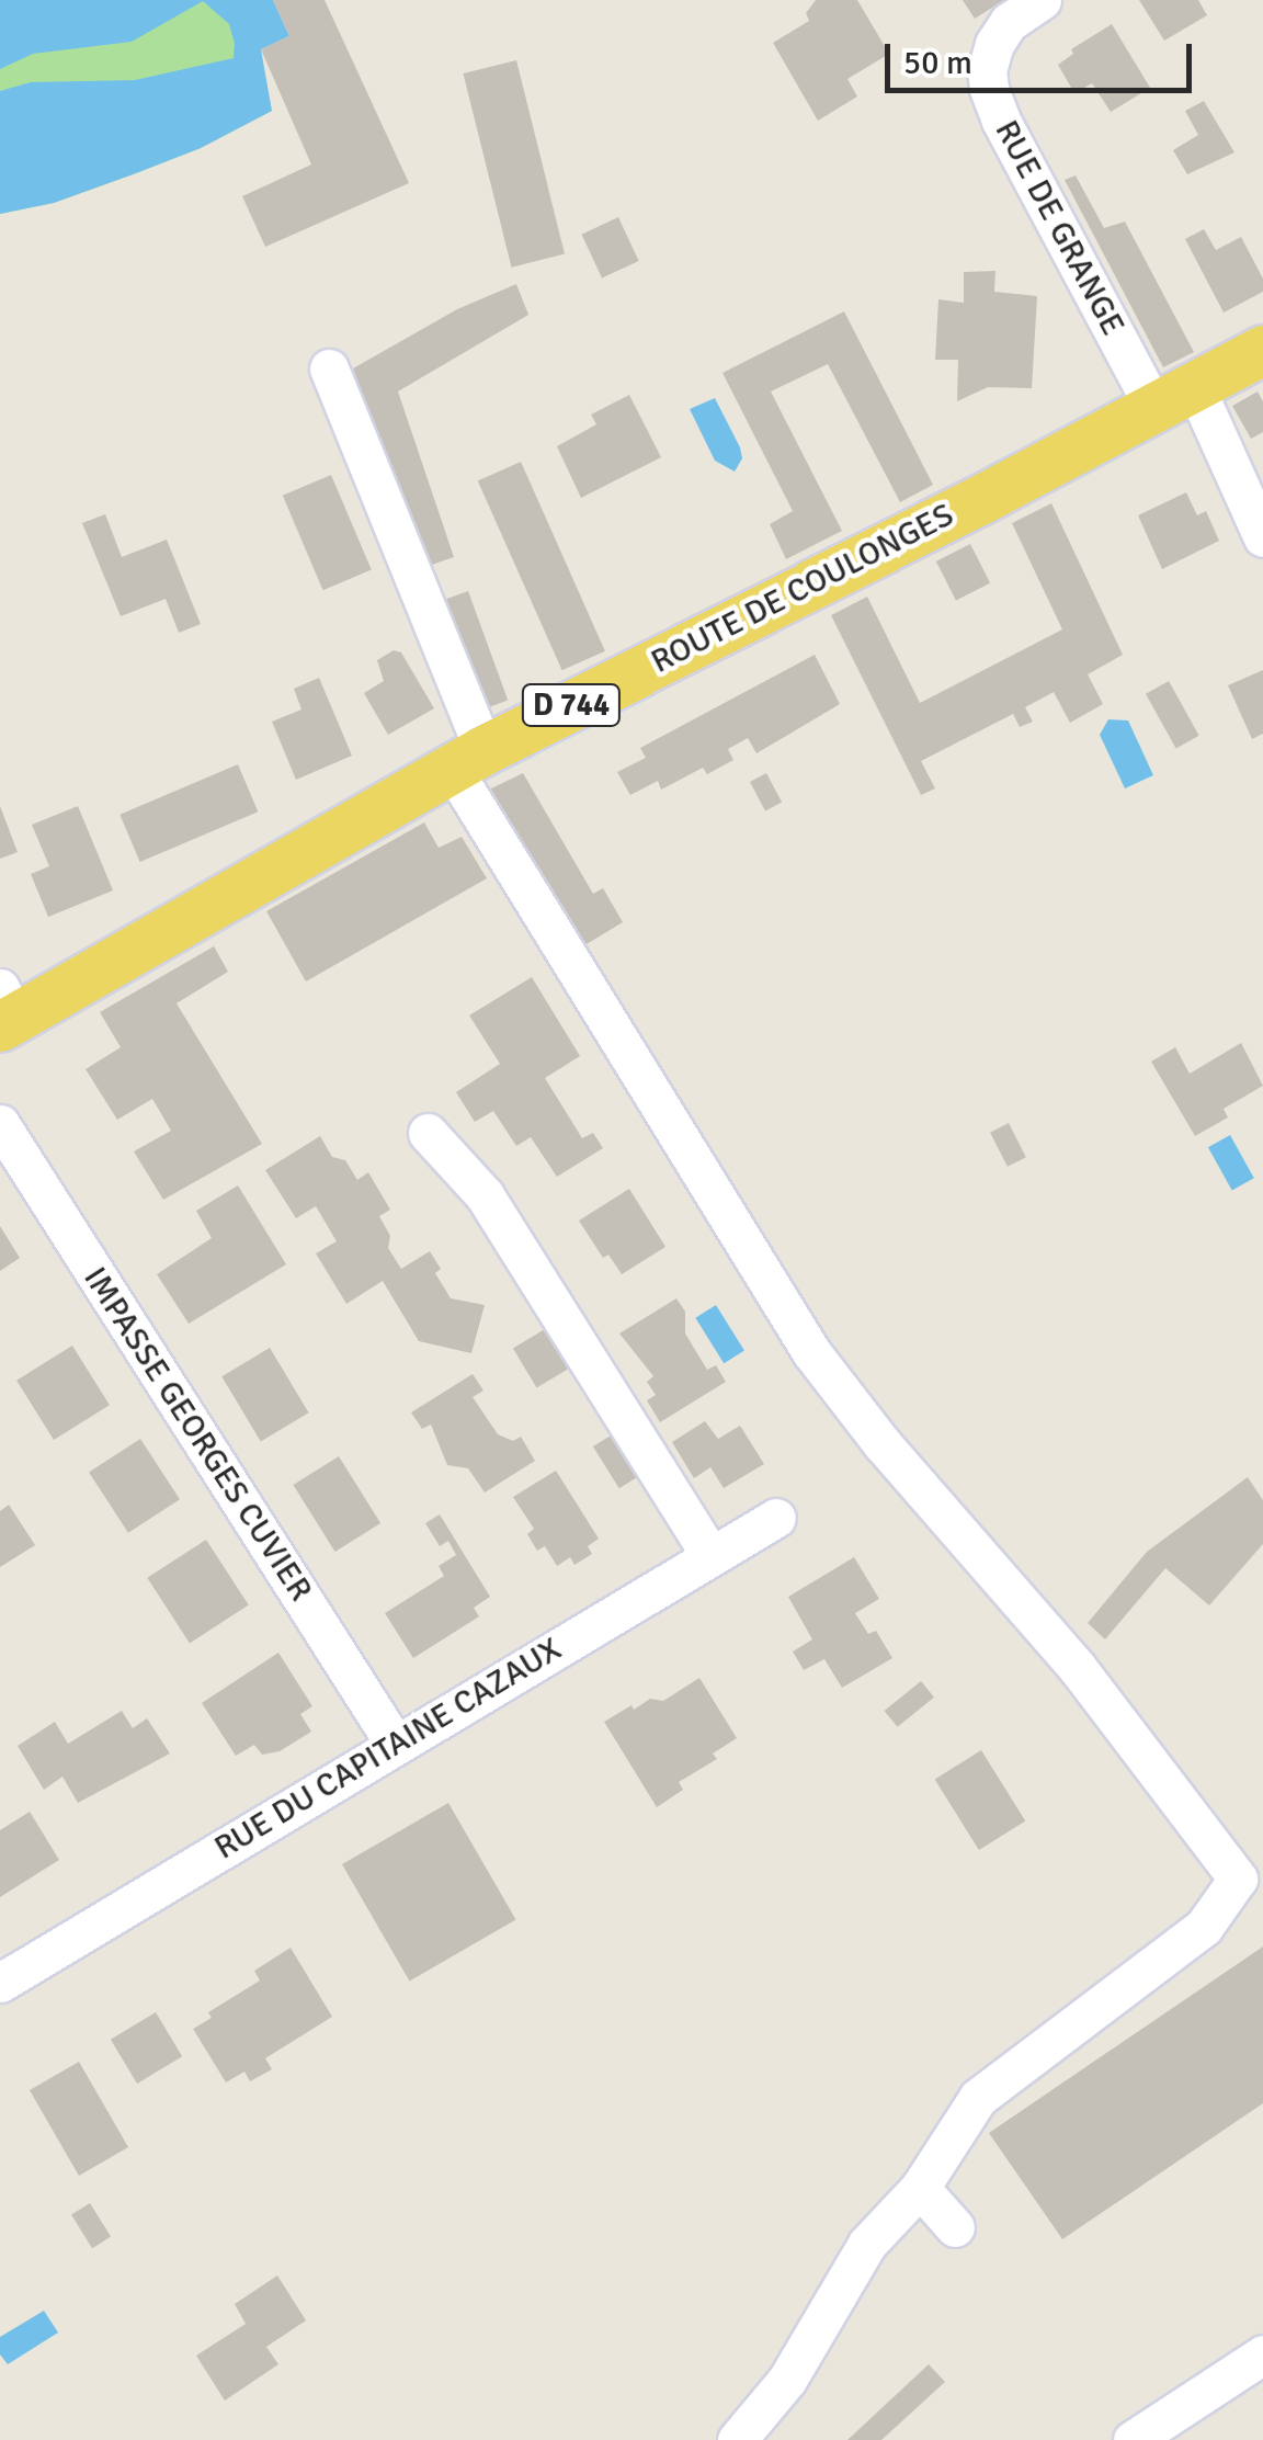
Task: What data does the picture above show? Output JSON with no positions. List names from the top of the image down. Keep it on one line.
{"streets":{"main road":["ROUTE DE COULONGES","D 744"],"street":["RUE DE GRANGE","IMPASSE GEORGES CUVIER","RUE DU CAPITAINE CAZAUX"]},"crossings":[["RUE DE GRANGE","ROUTE DE COULONGES"],["IMPASSE GEORGES CUVIER","RUE DU CAPITAINE CAZAUX"]],"scale_bar":"50 m"}
